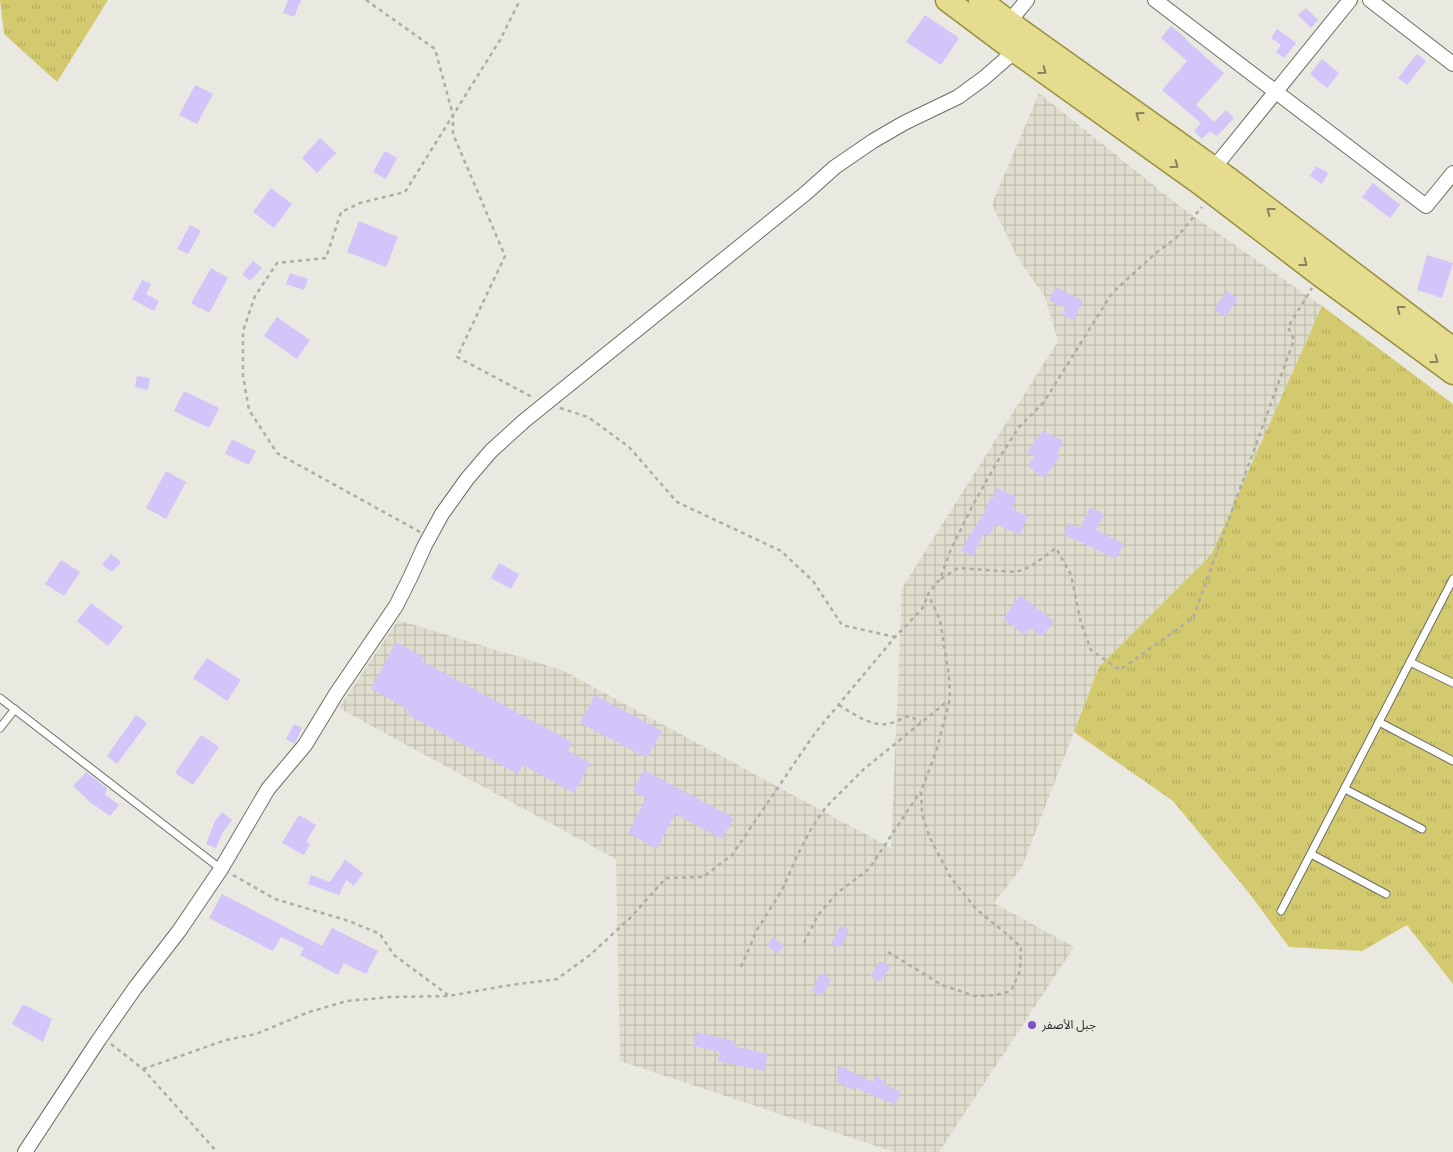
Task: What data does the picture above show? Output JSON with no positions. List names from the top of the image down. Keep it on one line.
{"places":["جبل الأصفر"]}
